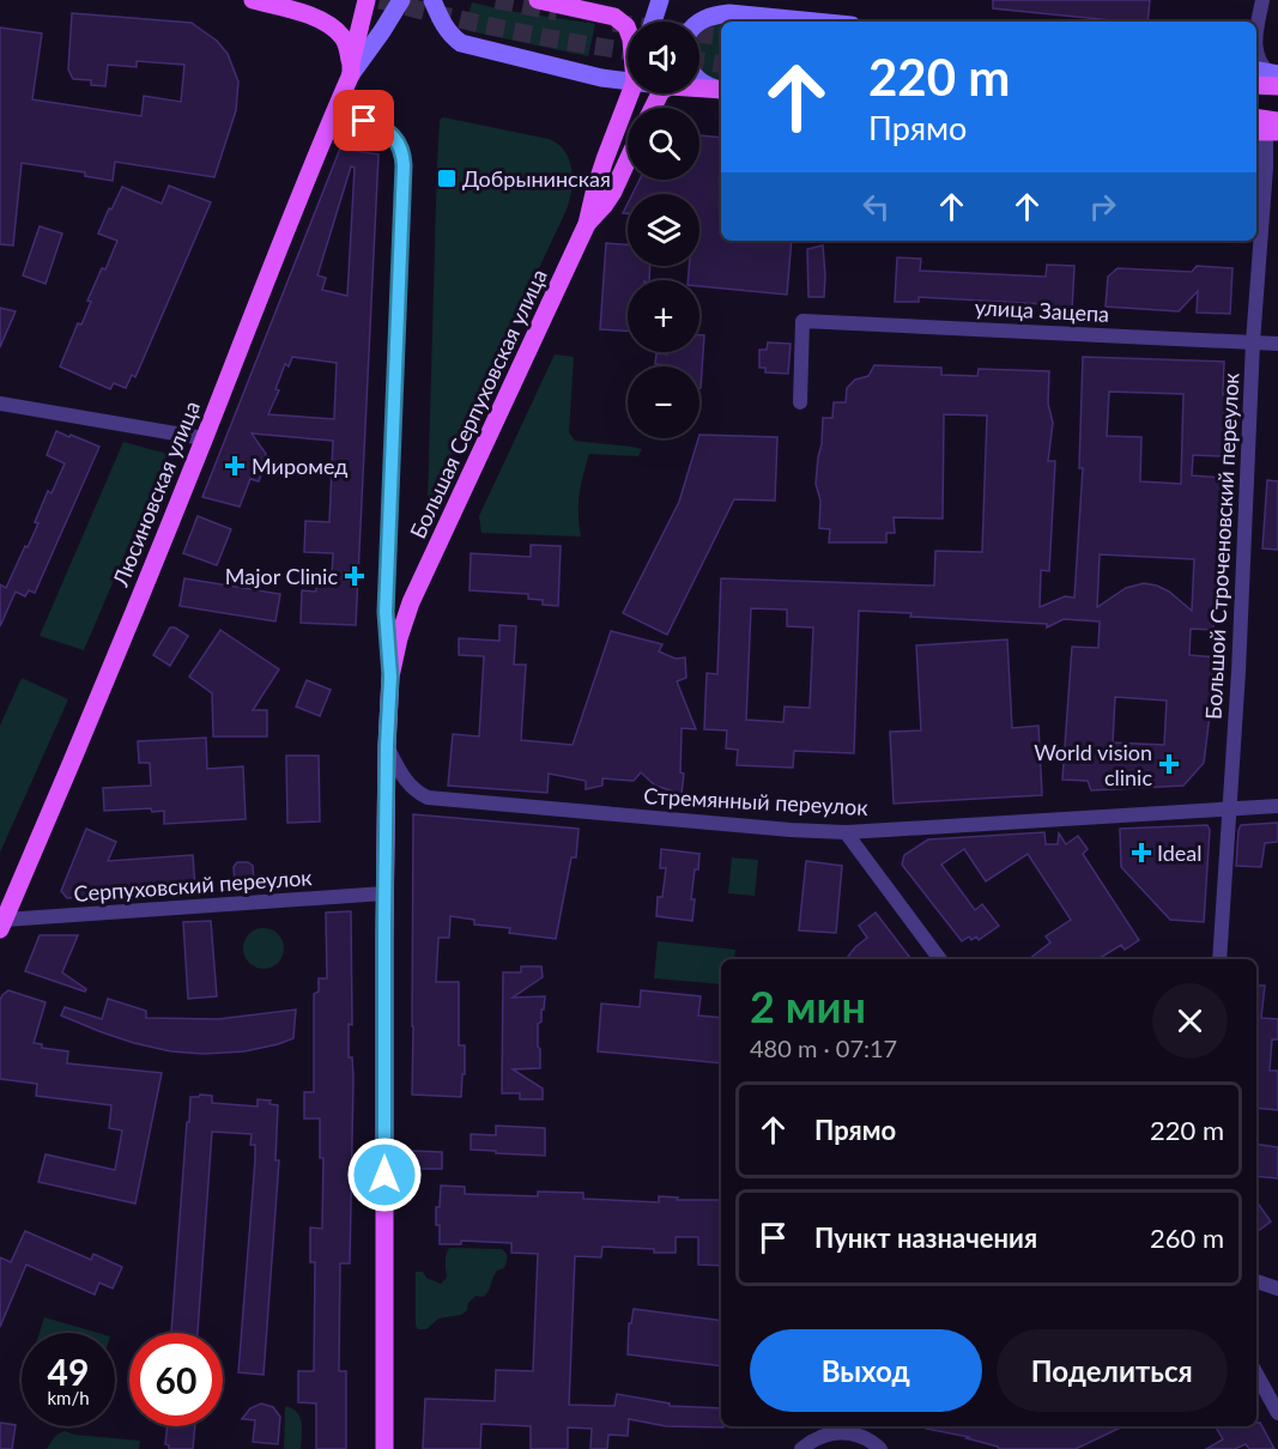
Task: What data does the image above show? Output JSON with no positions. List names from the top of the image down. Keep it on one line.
{"streets":{"main road":["Большая Серпуховская улица","Люсиновская улица"],"street":["улица Зацепа","Большой Строченовский переулок","Стремянный переулок","Серпуховский переулок"]},"crossings":[["улица Зацепа","Большой Строченовский переулок"],["Большая Серпуховская улица","Стремянный переулок"],["Большая Серпуховская улица","Серпуховский переулок"],["Люсиновская улица","Серпуховский переулок"],["Большой Строченовский переулок","Стремянный переулок"]],"places":{"transit":["Добрынинская"],"health":["Миромед","Major Clinic","World vision clinic","Ideal"]},"page":{"map_buttons":["+","−"],"turn":["220 m","Прямо"],"heading":["2 мин","480 m · 07:17"],"list":[{"name":"Прямо","value":"220 m"},{"name":"Пункт назначения","value":"260 m"}],"buttons":["Выход","Поделиться"],"speed":"49 km/h","limit":"60"}}
